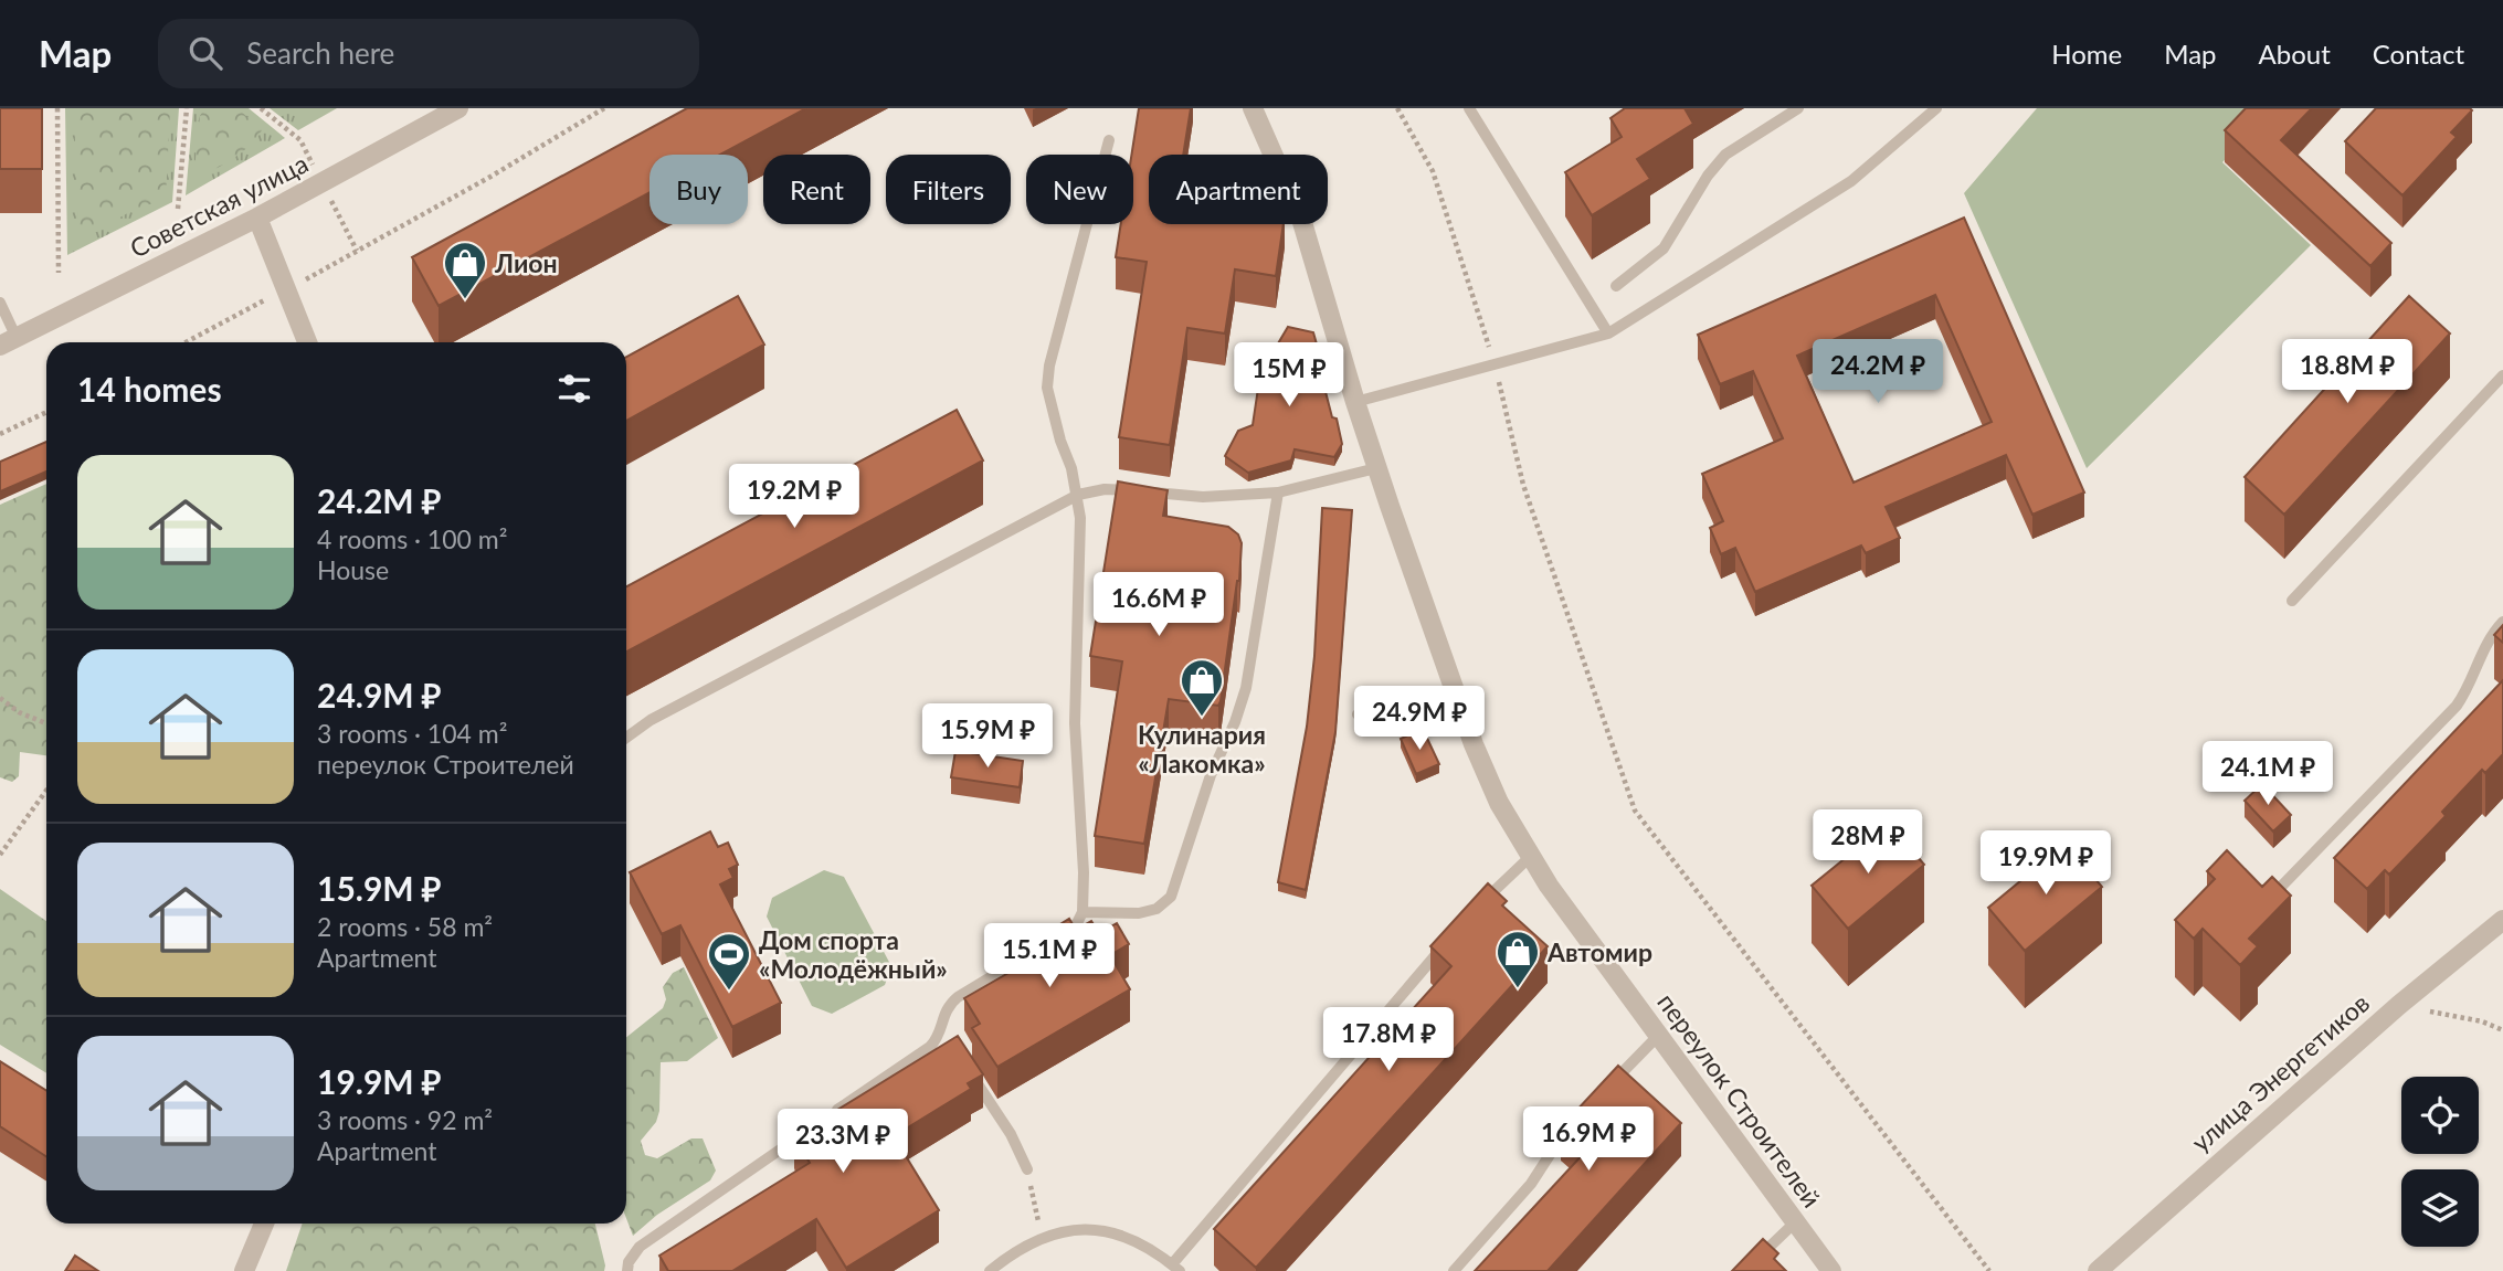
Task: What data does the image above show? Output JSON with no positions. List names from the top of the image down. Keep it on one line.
{"streets":{"street":["Советская улица","улица Энергетиков","переулок Строителей"]},"places":{"shop":["Лион","Кулинария «Лакомка»","Автомир"],"sports":["Дом спорта «Молодёжный»"]},"page":{"header":"Map","search":"Search here","nav":["Home","Map","About","Contact"],"chip":["Buy","Rent","Filters","New","Apartment"],"price":["24.2M ₽","18.8M ₽","15M ₽","19.2M ₽","16.6M ₽","24.9M ₽","15.9M ₽","24.1M ₽","28M ₽","19.9M ₽","15.1M ₽","17.8M ₽","16.9M ₽","23.3M ₽"],"heading":"14 homes","list":[{"name":"24.2M ₽","note":"4 rooms · 100 m² · House"},{"name":"24.9M ₽","note":"3 rooms · 104 m² · переулок Строителей"},{"name":"15.9M ₽","note":"2 rooms · 58 m² · Apartment"},{"name":"19.9M ₽","note":"3 rooms · 92 m² · Apartment"}]}}
